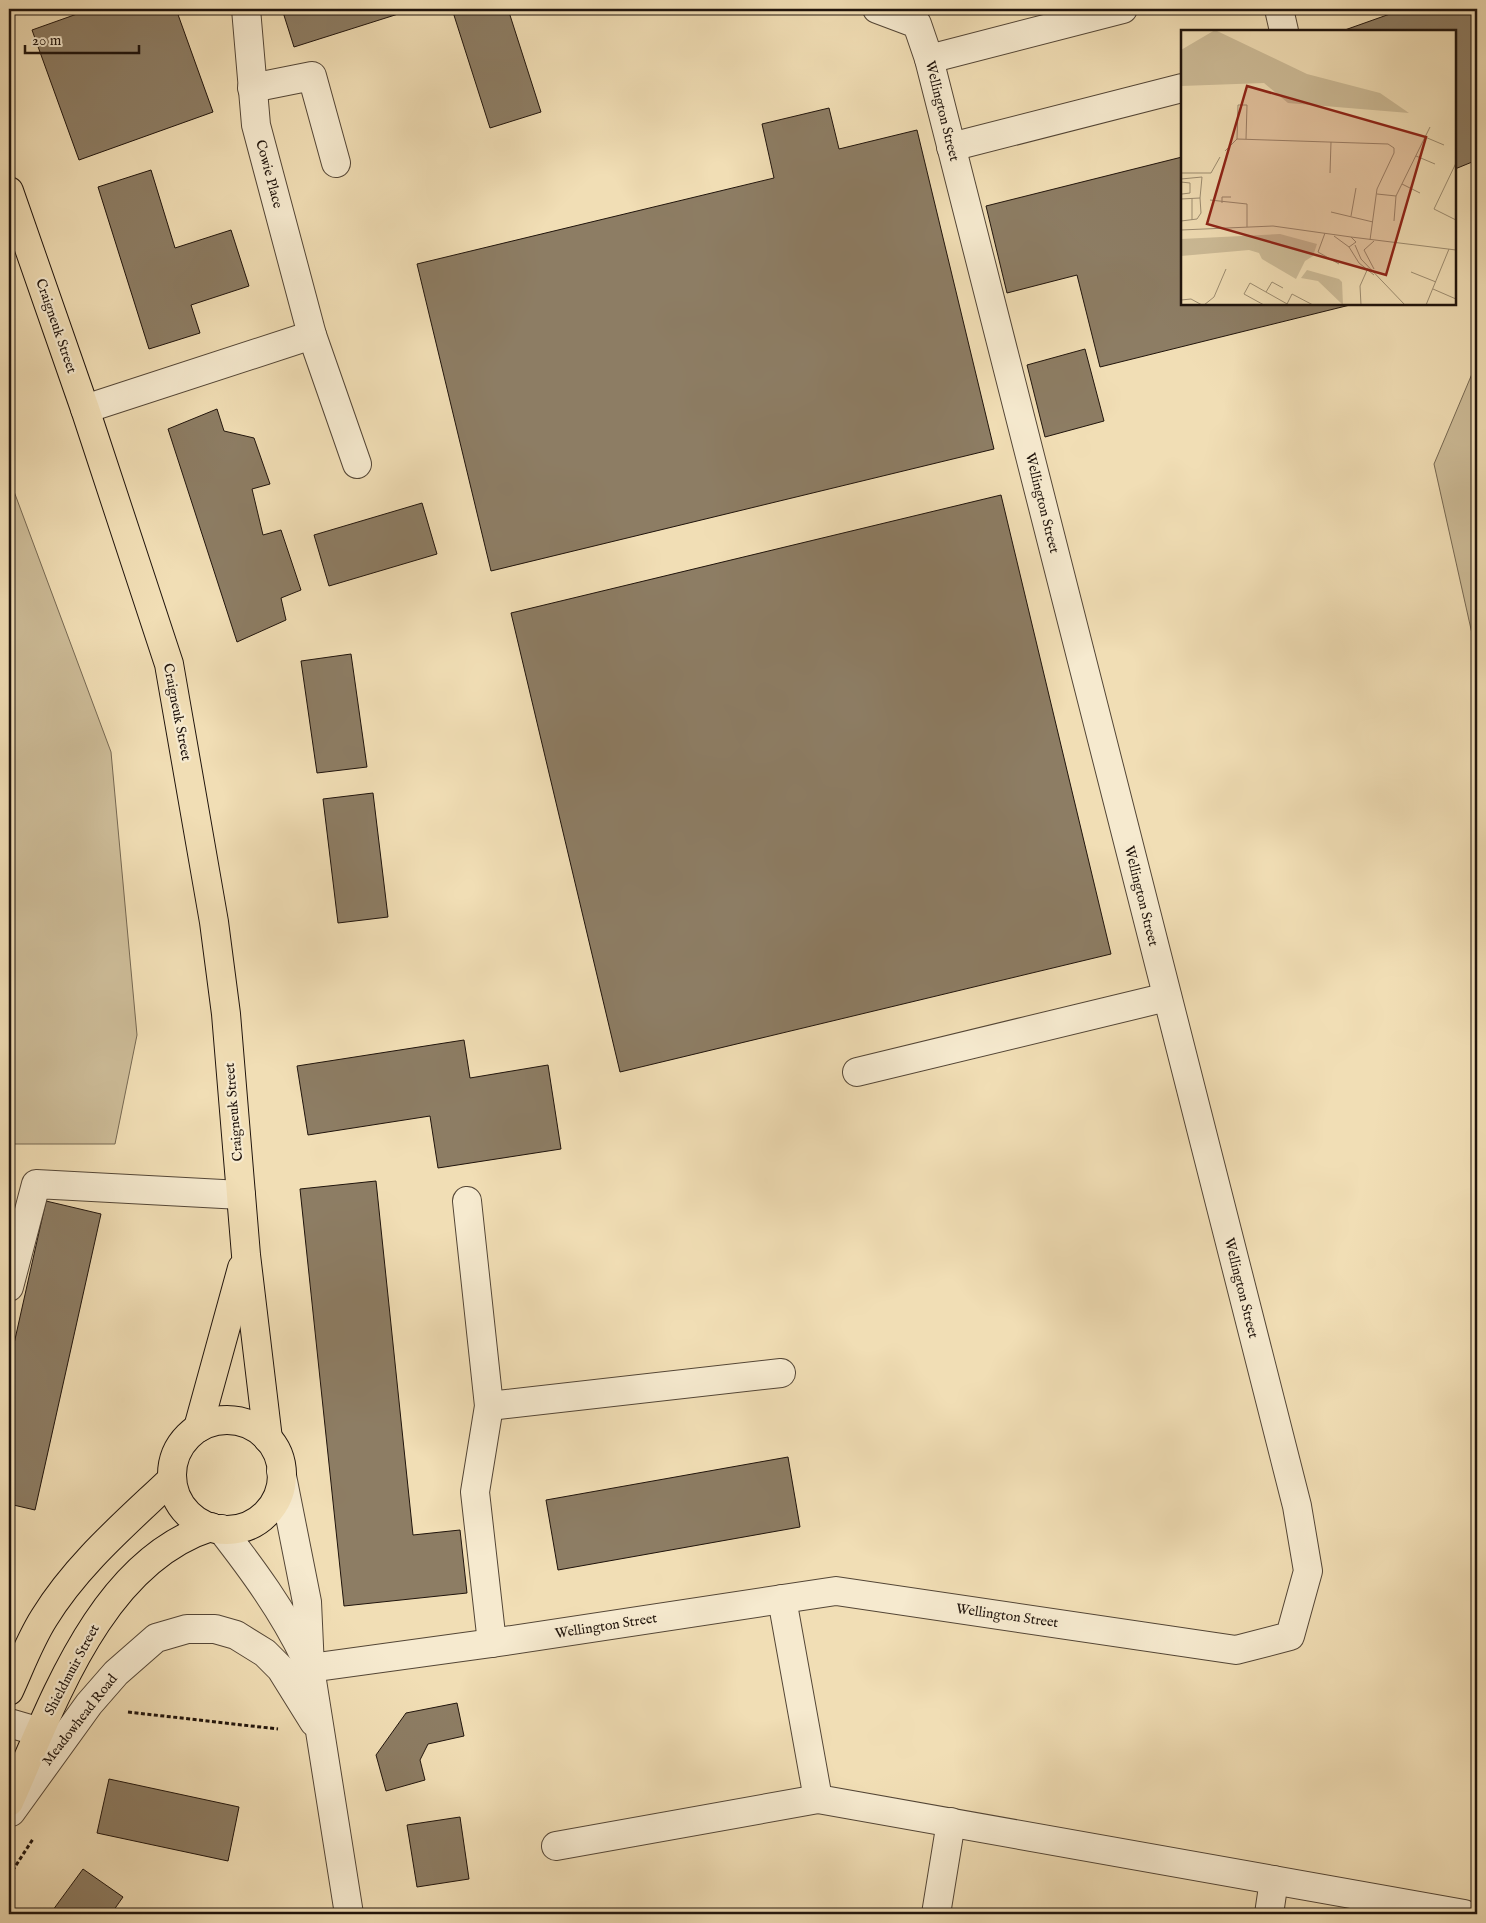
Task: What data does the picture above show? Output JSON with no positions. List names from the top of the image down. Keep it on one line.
{"streets":{"main road":["Craigneuk Street","Shieldmuir Street"],"street":["Wellington Street","Cowie Place","Meadowhead Road"]},"crossings":[["Wellington Street","Meadowhead Road"],["Craigneuk Street","Shieldmuir Street"],["Craigneuk Street","Meadowhead Road"],["Shieldmuir Street","Meadowhead Road"]],"scale_bar":"20 m"}
